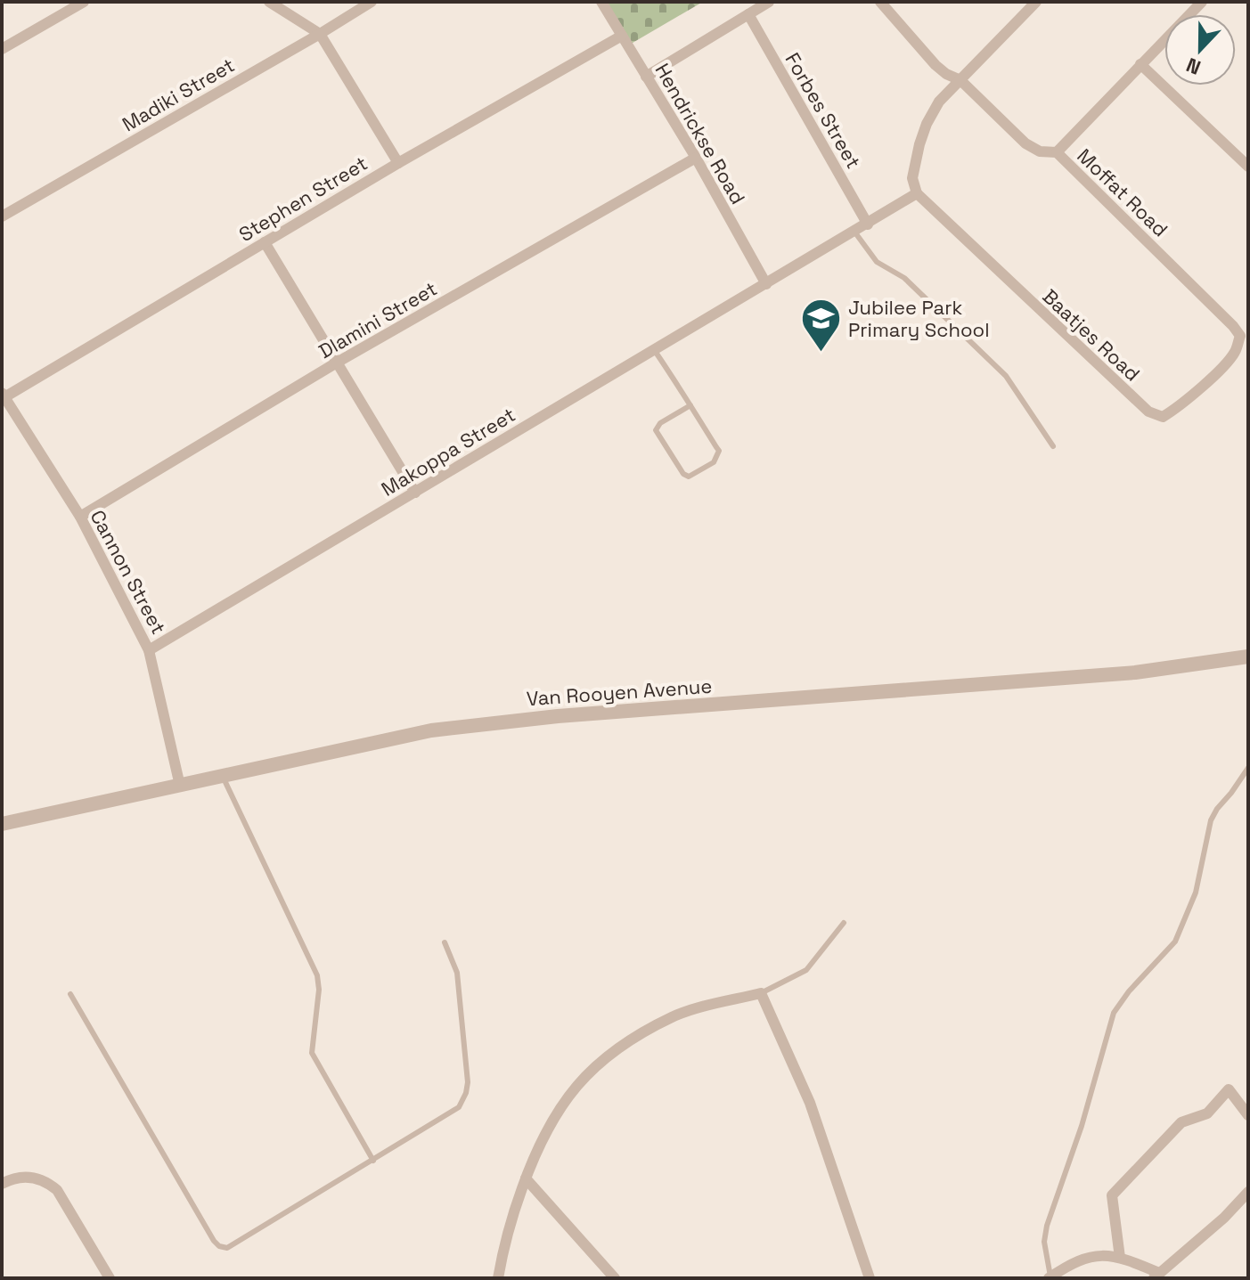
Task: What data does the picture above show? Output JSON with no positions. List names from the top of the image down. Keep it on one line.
{"streets":{"street":["Madiki Street","Forbes Street","Hendrickse Road","Moffat Road","Stephen Street","Dlamini Street","Baatjes Road","Makoppa Street","Cannon Street","Van Rooyen Avenue"]},"crossings":[["Forbes Street","Makoppa Street"],["Hendrickse Road","Stephen Street"],["Hendrickse Road","Dlamini Street"],["Hendrickse Road","Makoppa Street"],["Moffat Road","Baatjes Road"],["Stephen Street","Cannon Street"],["Dlamini Street","Cannon Street"],["Baatjes Road","Makoppa Street"],["Makoppa Street","Cannon Street"],["Cannon Street","Van Rooyen Avenue"]],"places":{"school or university":["Jubilee Park Primary School"]},"north":"bottom"}
